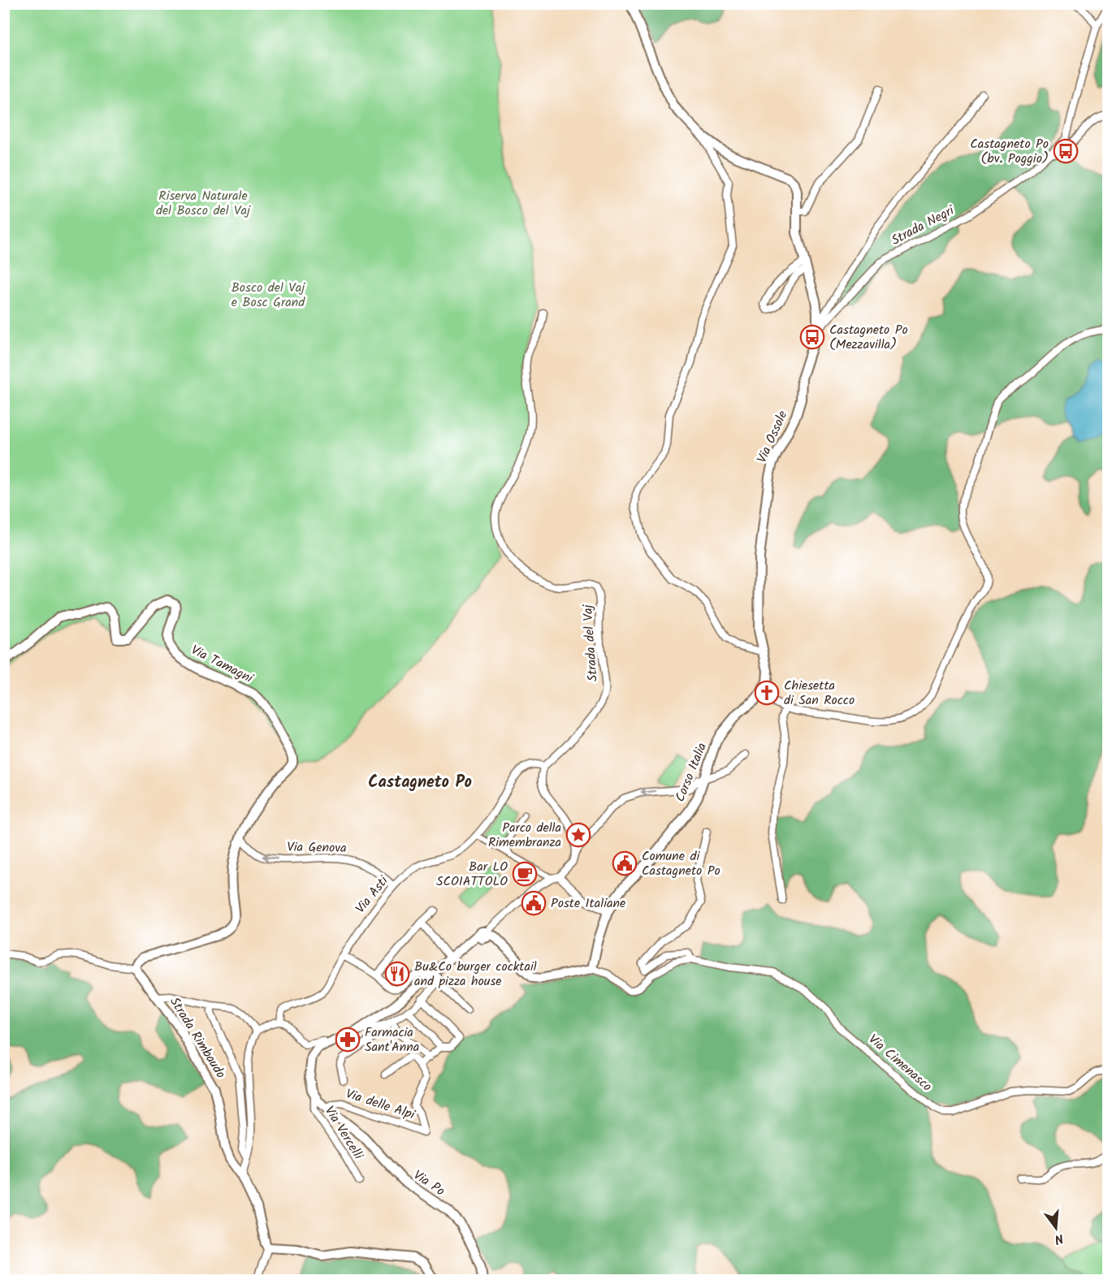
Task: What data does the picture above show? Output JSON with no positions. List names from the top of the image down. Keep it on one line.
{"streets":{"street":["Strada Negri","Via Ossole","Strada del Vaj","Via Tamagni","Corso Italia","Via Genova","Via Asti","Strada Rimbaudo","Via Cimenasco","Via delle Alpi","Via Vercelli","Via Po"]},"crossings":[["Strada Negri","Via Ossole"],["Via Ossole","Corso Italia"],["Strada del Vaj","Via Asti"],["Via Tamagni","Via Genova"],["Corso Italia","Via Cimenasco"],["Via Genova","Via Asti"],["Via delle Alpi","Via Vercelli"],["Via delle Alpi","Via Po"],["Via Vercelli","Via Po"]],"one_way":["Via Genova"],"districts":["Castagneto Po"],"parks":["Riserva Naturale del Bosco del Vaj","Bosco del Vaj e Bosc Grand"],"places":{"bus stop":["Castagneto Po (bv. Poggio)","Castagneto Po (Mezzavilla)"],"church":["Chiesetta di San Rocco"],"place":["Parco della Rimembranza"],"public building":["Comune di Castagneto Po","Poste Italiane"],"cafe":["Bar LO SCOIATTOLO"],"restaurant":["Bu&Co burger cocktail and pizza house"],"pharmacy":["Farmacia Sant'Anna"]},"north":"bottom"}
